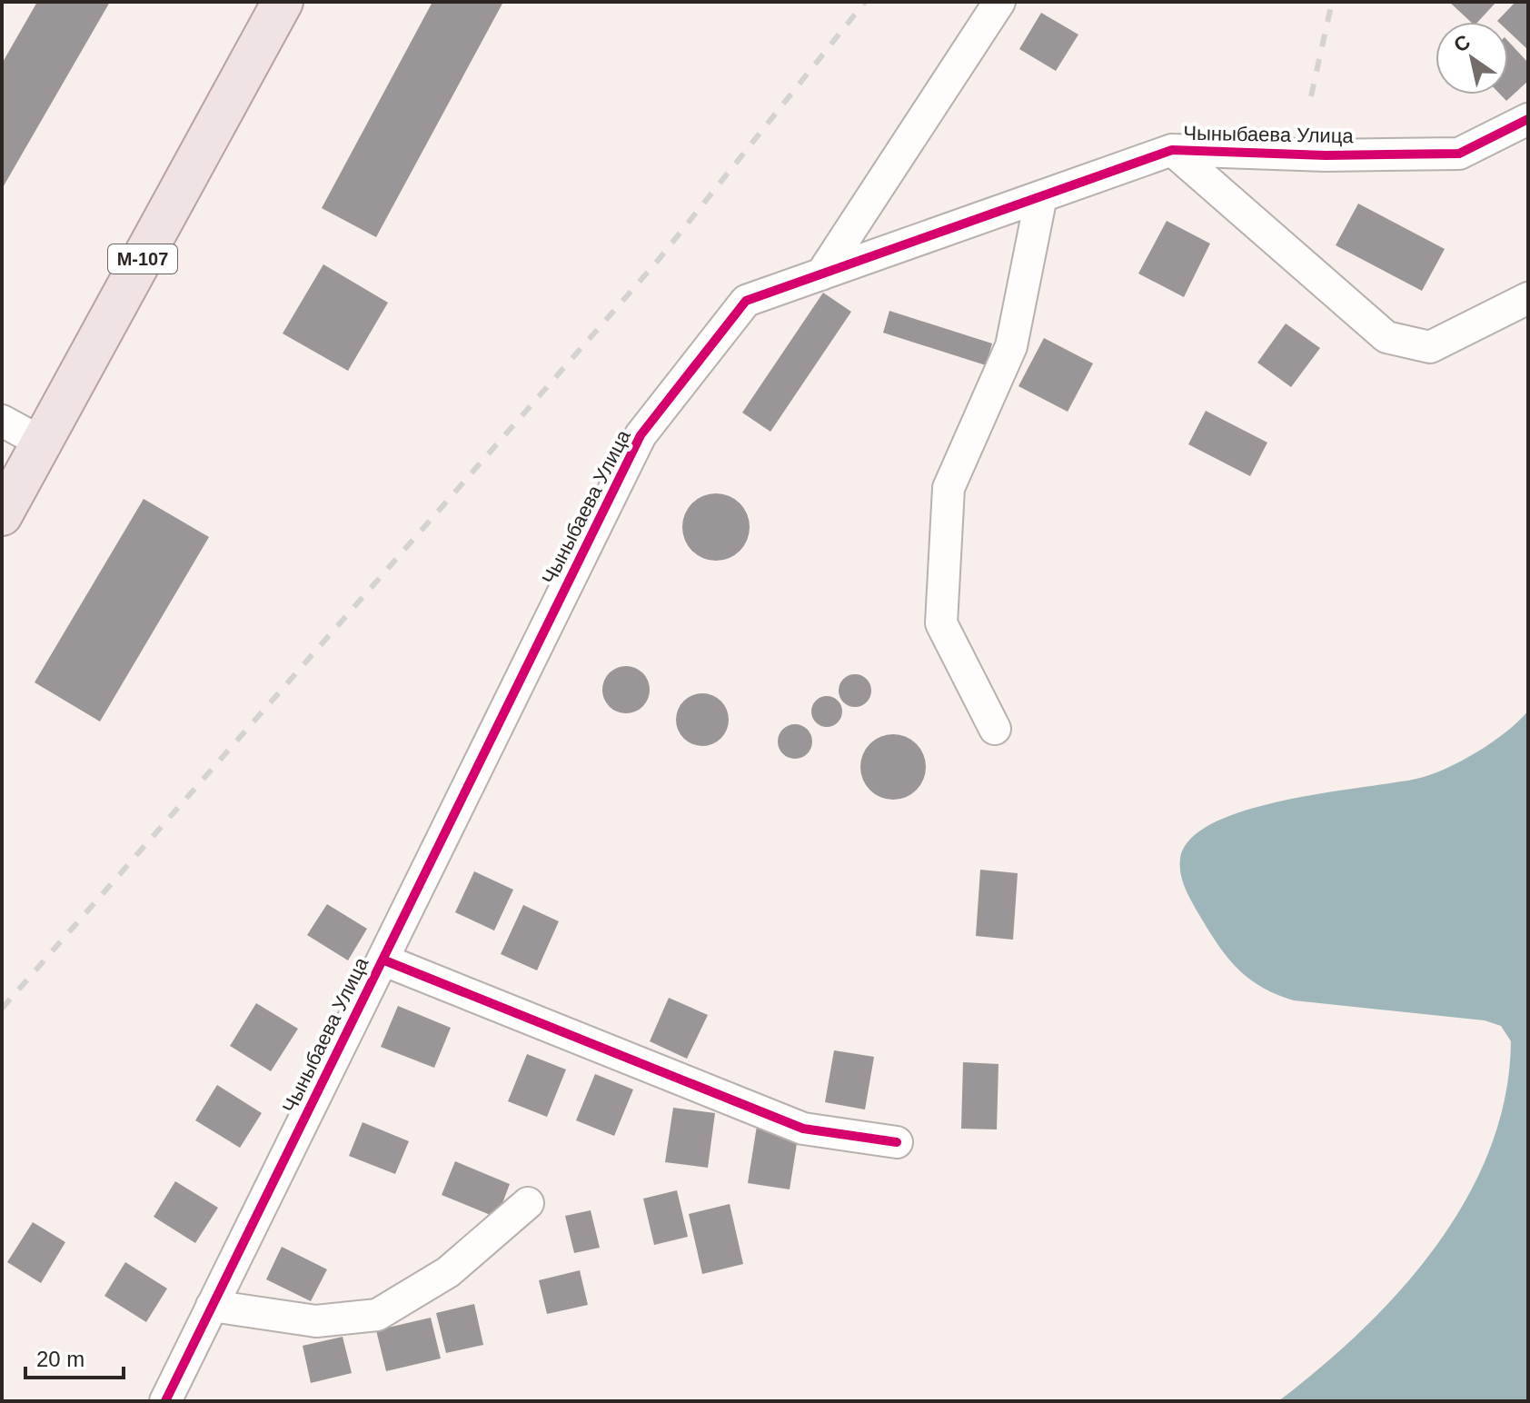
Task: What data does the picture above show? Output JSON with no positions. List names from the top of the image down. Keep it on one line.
{"streets":{"main road":["М-107"],"street":["Чыныбаева Улица"]},"scale_bar":"20 m","north":"top left"}
